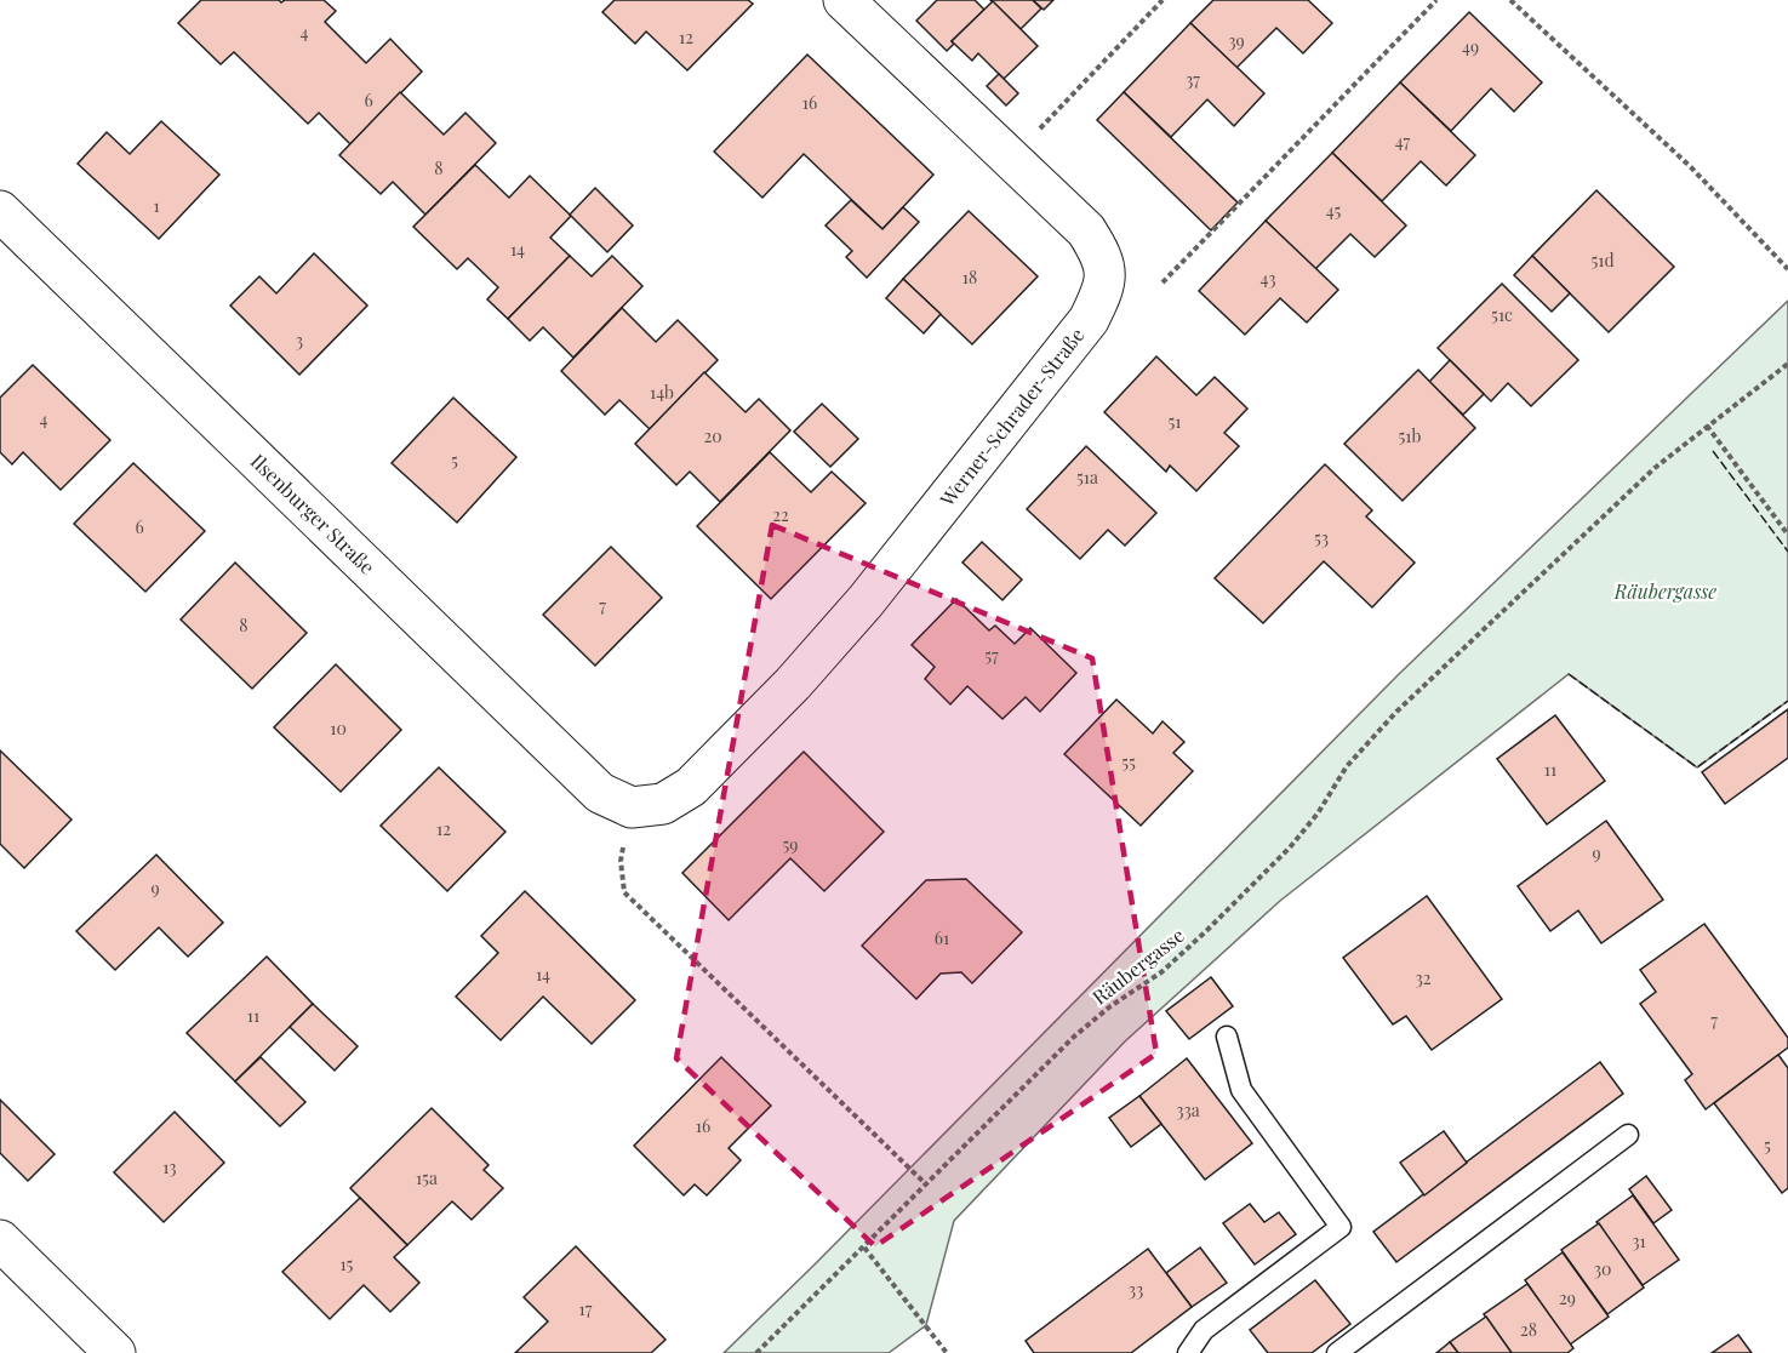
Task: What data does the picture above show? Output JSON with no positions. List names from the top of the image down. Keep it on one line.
{"streets":{"street":["Werner-Schrader-Straße","Ilsenburger Straße"],"path":["Räubergasse"]},"crossings":[["Werner-Schrader-Straße","Ilsenburger Straße"]],"parks":["Räubergasse"],"house_numbers":["4","12","39","49","37","6","16","47","8","1","45","14","51d","18","43","51c","3","14b","4","51","20","51b","5","51a","22","6","53","7","8","57","10","55","11","12","59","9","9","61","14","32","11","7","33a","16","5","13","15a","31","15","30","33","29","17","28"]}
